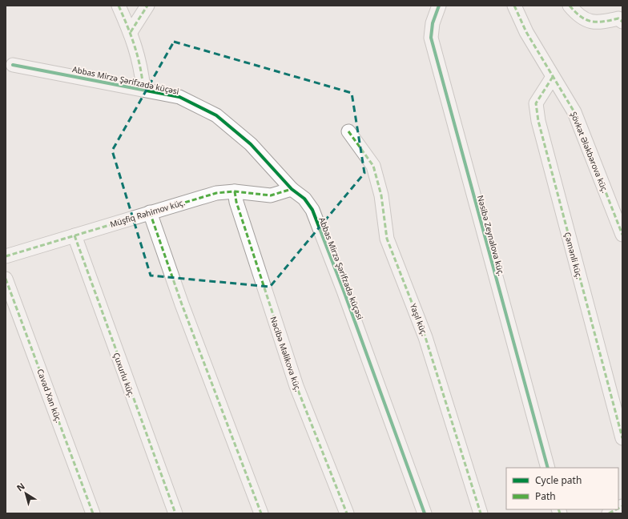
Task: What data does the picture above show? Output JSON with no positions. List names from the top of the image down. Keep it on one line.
{"streets":{"street":["Abbas Mirzə Şərifzadə küçəsi","Şövkət Ələkbərova küç.","Müşfiq Rəhimov küç.","Nəsibə Zeynalova küç.","Çəmənli küç.","Yaşıl küç.","Nəcibə Məlikova küç.","Çuxurlu küç.","Cavad Xan küç."]},"crossings":[["Abbas Mirzə Şərifzadə küçəsi","Müşfiq Rəhimov küç."],["Şövkət Ələkbərova küç.","Çəmənli küç."],["Müşfiq Rəhimov küç.","Nəcibə Məlikova küç."],["Müşfiq Rəhimov küç.","Çuxurlu küç."]],"legend":["Cycle path","Path"],"north":"top left"}
